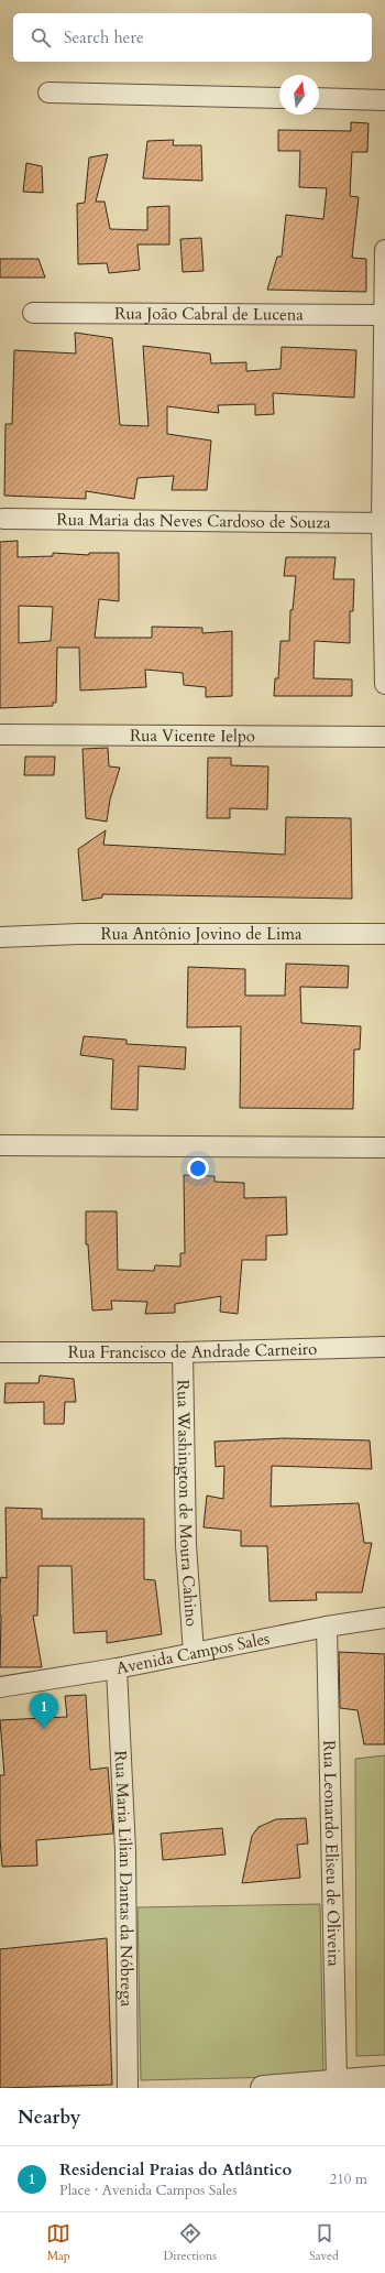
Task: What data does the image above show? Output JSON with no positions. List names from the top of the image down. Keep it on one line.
{"streets":{"street":["Rua João Cabral de Lucena","Rua Maria das Neves Cardoso de Souza","Rua Vicente Ielpo","Rua Antônio Jovino de Lima","Rua Francisco de Andrade Carneiro","Rua Washington de Moura Cahino","Avenida Campos Sales","Rua Leonardo Eliseu de Oliveira","Rua Maria Lilian Dantas da Nóbrega"]},"crossings":[["Rua Francisco de Andrade Carneiro","Rua Washington de Moura Cahino"],["Rua Washington de Moura Cahino","Avenida Campos Sales"],["Avenida Campos Sales","Rua Leonardo Eliseu de Oliveira"],["Avenida Campos Sales","Rua Maria Lilian Dantas da Nóbrega"]],"north":"top","page":{"search":"Search here","pins":"1","heading":"Nearby","list":[{"mark":"1","name":"Residencial Praias do Atlântico","note":"Place · Avenida Campos Sales","value":"210 m"}],"nav":["Map","Directions","Saved"]}}
